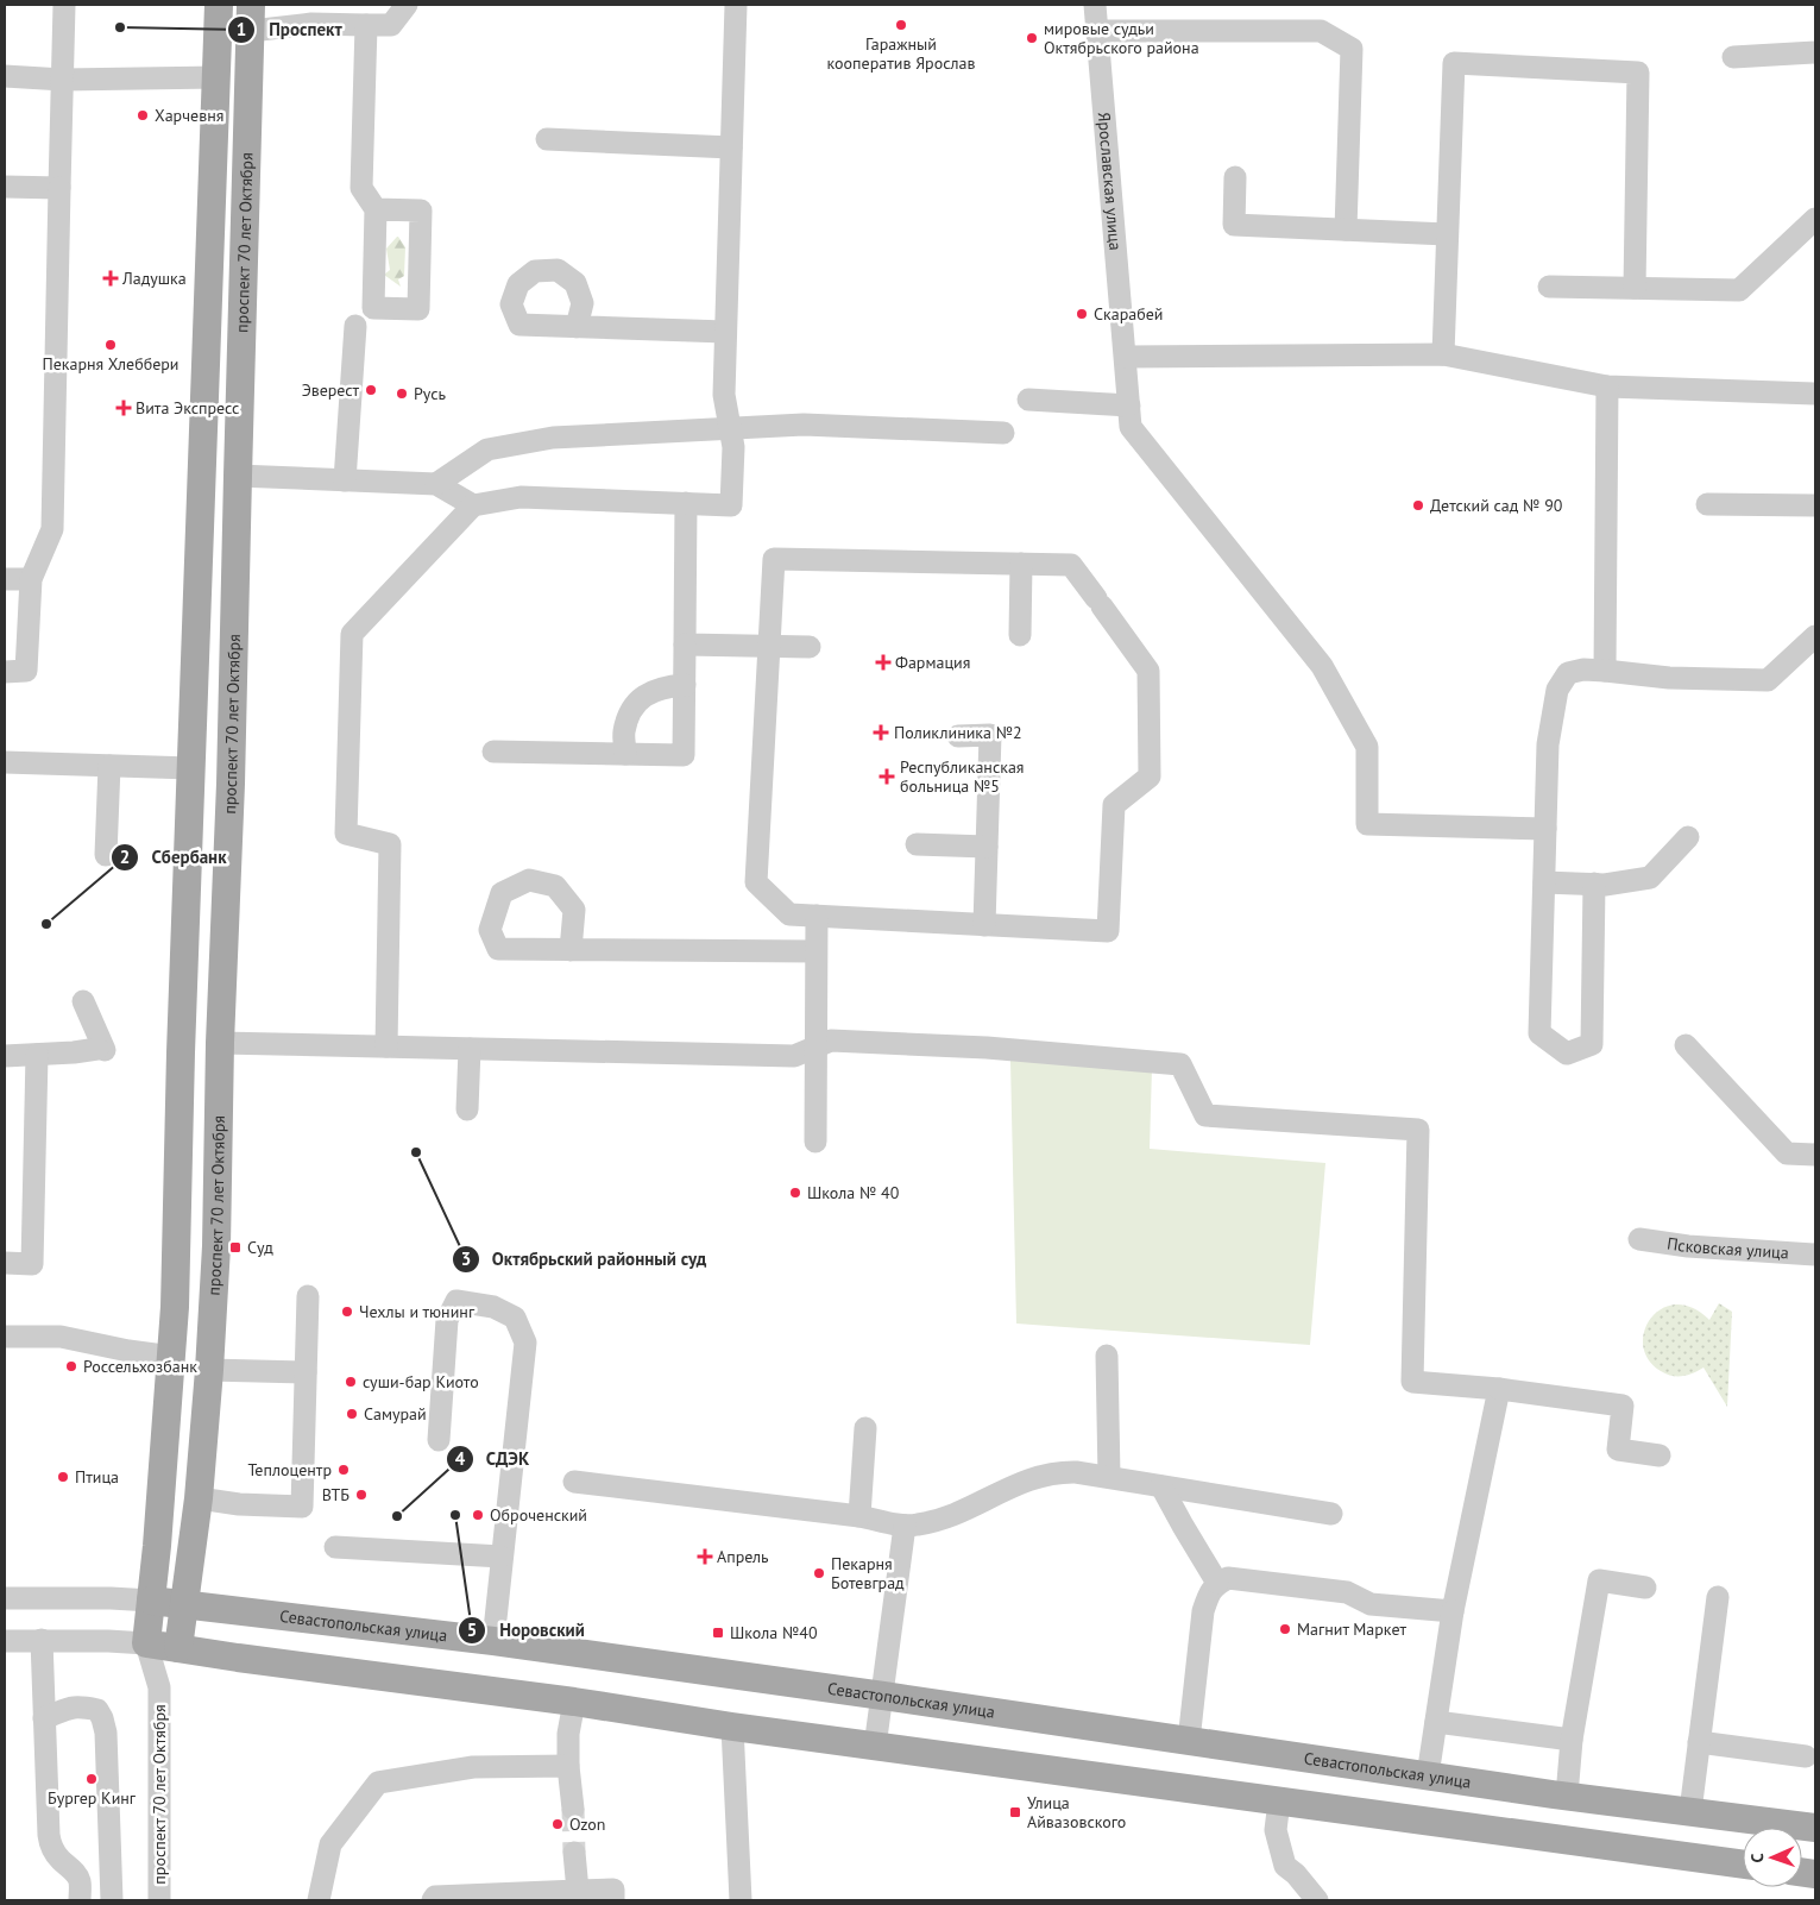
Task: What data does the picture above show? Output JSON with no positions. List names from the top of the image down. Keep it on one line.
{"streets":{"main road":["проспект 70 лет Октября","Севастопольская улица"],"street":["Ярославская улица","Псковская улица"]},"crossings":[["проспект 70 лет Октября","Севастопольская улица"]],"places":{"other":["Гаражный кооператив Ярослав","Проспект","мировые судьи Октябрьского района","Харчевня","Скарабей","Пекарня Хлеббери","Эверест","Русь","Детский сад № 90","Сбербанк","Октябрьский районный суд","Школа № 40","Чехлы и тюнинг","Россельхозбанк","суши-бар Киото","Самурай","Теплоцентр","Птица","ВТБ","Норовский","Оброченский","СДЭК","Пекарня Ботевград","Магнит Маркет","Бургер Кинг","Ozon"],"health":["Ладушка","Вита Экспресс","Фармация","Поликлиника №2","Республиканская больница №5","Апрель"],"transit":["Суд","Школа №40","Улица Айвазовского"]},"north":"left"}
